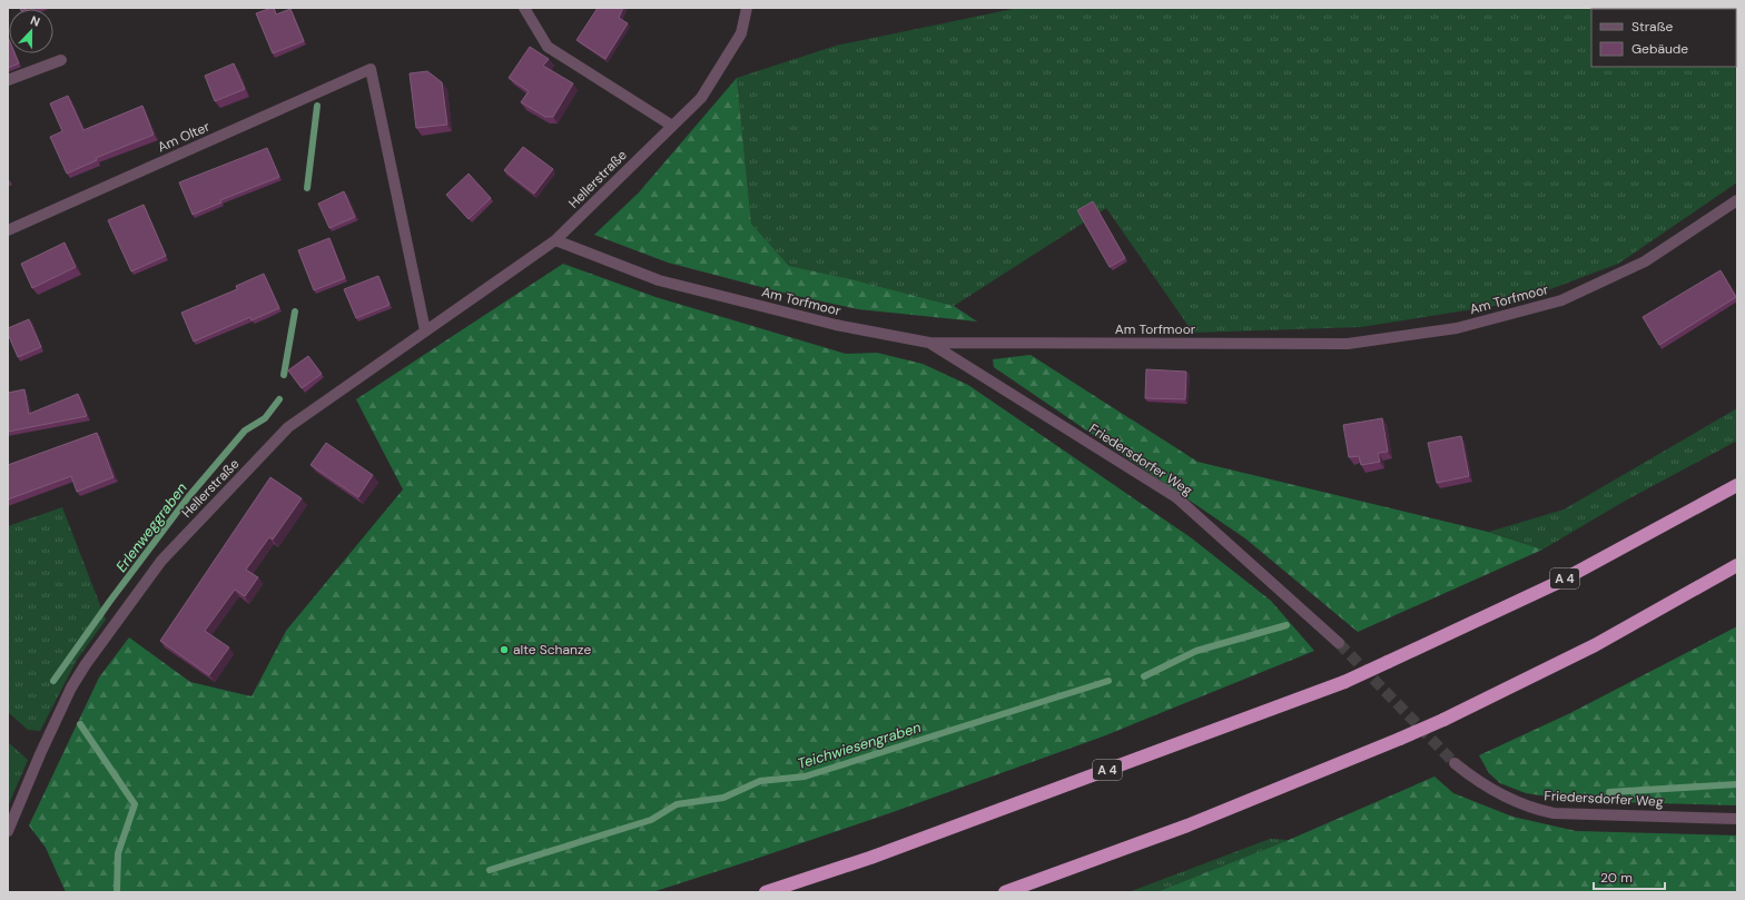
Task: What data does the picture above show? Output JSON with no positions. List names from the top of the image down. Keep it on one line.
{"streets":{"highway":["A 4"],"street":["Am Olter","Hellerstraße","Am Torfmoor","Friedersdorfer Weg"]},"crossings":[["Am Olter","Hellerstraße"],["Hellerstraße","Am Torfmoor"],["Am Torfmoor","Friedersdorfer Weg"]],"water":["Erlenweggraben","Teichwiesengraben"],"places":["alte Schanze"],"legend":["Straße","Gebäude"],"scale_bar":"20 m","north":"top"}
